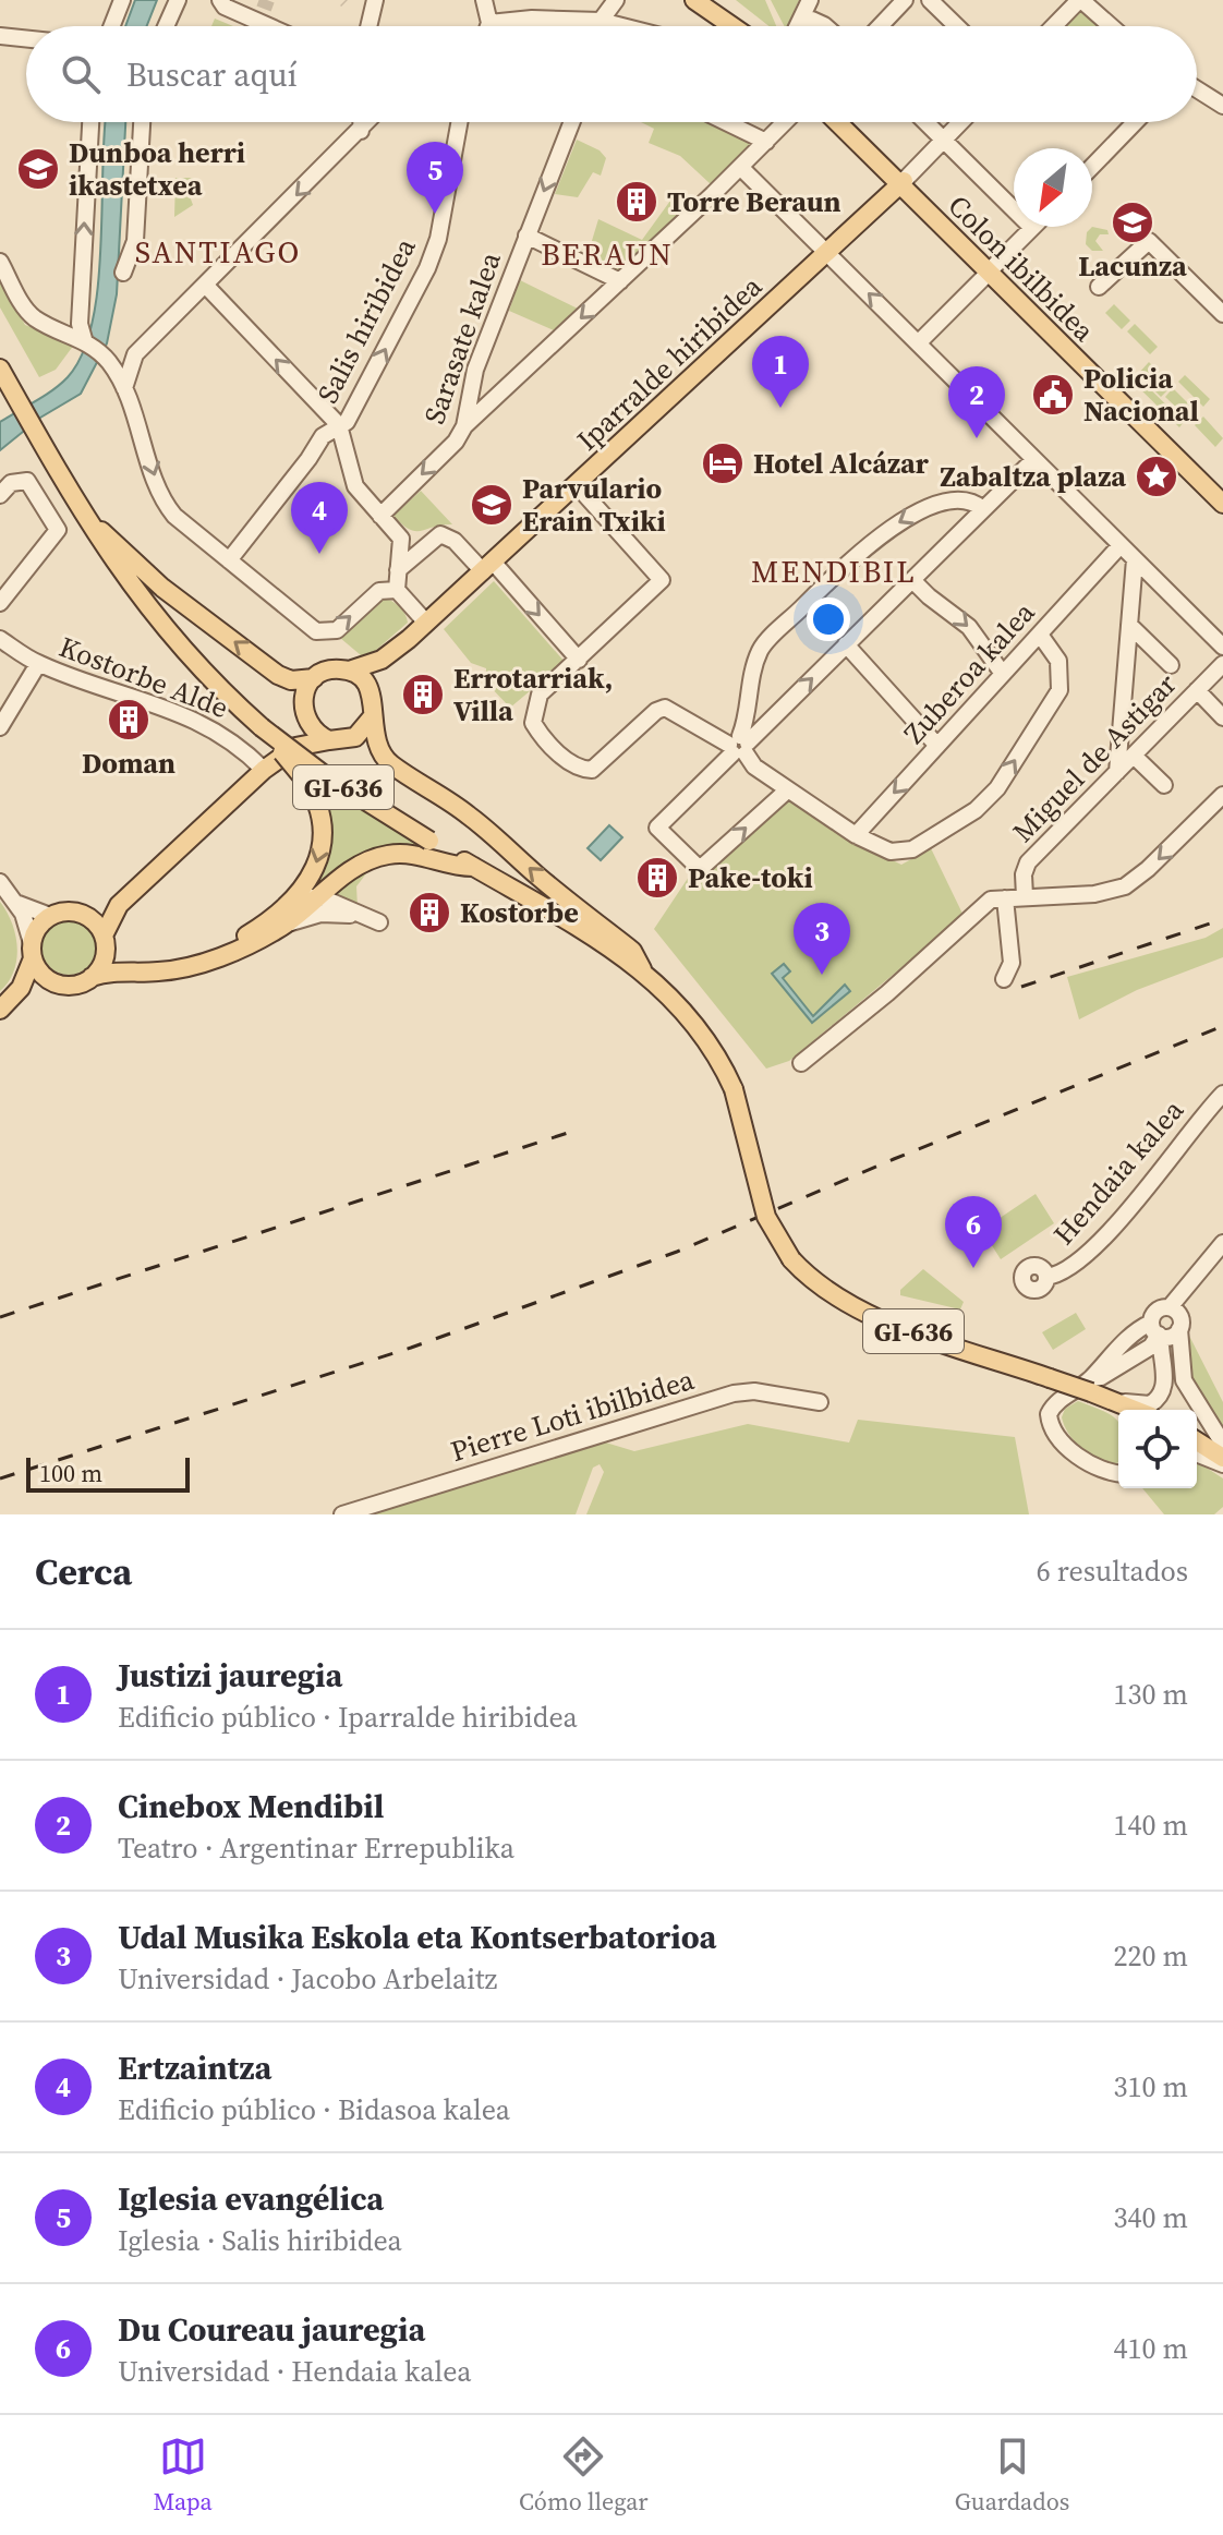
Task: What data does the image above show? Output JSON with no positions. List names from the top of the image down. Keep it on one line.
{"streets":{"main road":["Colon ibilbidea","Iparralde hiribidea","GI-636"],"street":["Salis hiribidea","Sarasate kalea","Zuberoa kalea","Kostorbe Alde","Miguel de Astigar","Hendaia kalea","Pierre Loti ibilbidea"]},"crossings":[["Colon ibilbidea","Iparralde hiribidea"],["Salis hiribidea","Sarasate kalea"]],"districts":["SANTIAGO","BERAUN","MENDIBIL"],"places":{"school or university":["Dunboa herri ikastetxea","Lacunza","Parvulario Erain Txiki"],"building":["Torre Beraun","Errotarriak, Villa","Doman","Pake-toki","Kostorbe"],"public building":["Policia Nacional"],"hotel":["Hotel Alcázar"],"place":["Zabaltza plaza"]},"scale_bar":"100 m","north":"bottom left","page":{"search":"Buscar aquí","pins":["5","1","2","4","3","6"],"scale":"100 m","heading":["Cerca","6 resultados"],"list":[{"mark":"1","name":"Justizi jauregia","note":"Edificio público · Iparralde hiribidea","value":"130 m"},{"mark":"2","name":"Cinebox Mendibil","note":"Teatro · Argentinar Errepublika","value":"140 m"},{"mark":"3","name":"Udal Musika Eskola eta Kontserbatorioa","note":"Universidad · Jacobo Arbelaitz","value":"220 m"},{"mark":"4","name":"Ertzaintza","note":"Edificio público · Bidasoa kalea","value":"310 m"},{"mark":"5","name":"Iglesia evangélica","note":"Iglesia · Salis hiribidea","value":"340 m"},{"mark":"6","name":"Du Coureau jauregia","note":"Universidad · Hendaia kalea","value":"410 m"}],"nav":["Mapa","Cómo llegar","Guardados"]}}
